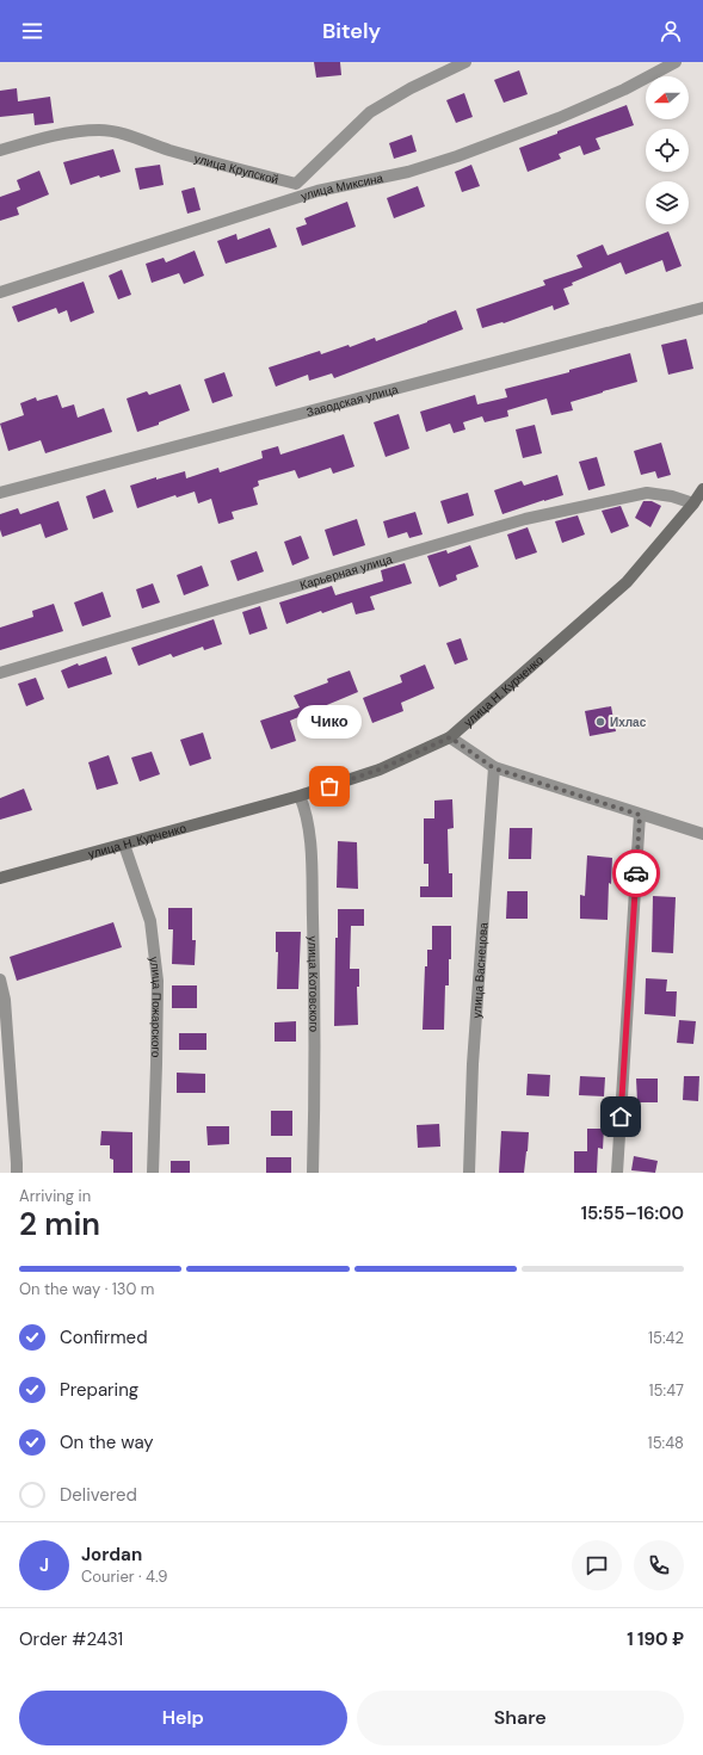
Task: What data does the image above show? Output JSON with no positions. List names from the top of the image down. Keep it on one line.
{"streets":{"main road":["улица Н. Курченко"],"street":["улица Крупской","улица Миксина","Заводская улица","Карьерная улица","улица Васнецова","улица Котовского","улица Пожарского"]},"crossings":[["Карьерная улица","улица Н. Курченко"],["улица Н. Курченко","улица Котовского"],["улица Н. Курченко","улица Пожарского"]],"places":["Ихлас","Чико"],"north":"left","page":{"header":"Bitely","bubble":"Чико","heading":["2 min","Arriving in","15:55–16:00"],"panel":["Jordan","Courier · 4.9","Order #2431","1 190 ₽"],"bar":"On the way · 130 m","list":[["Confirmed","15:42"],["Preparing","15:47"],["On the way","15:48"],"Delivered"],"round":"J","buttons":["Help","Share"]}}
